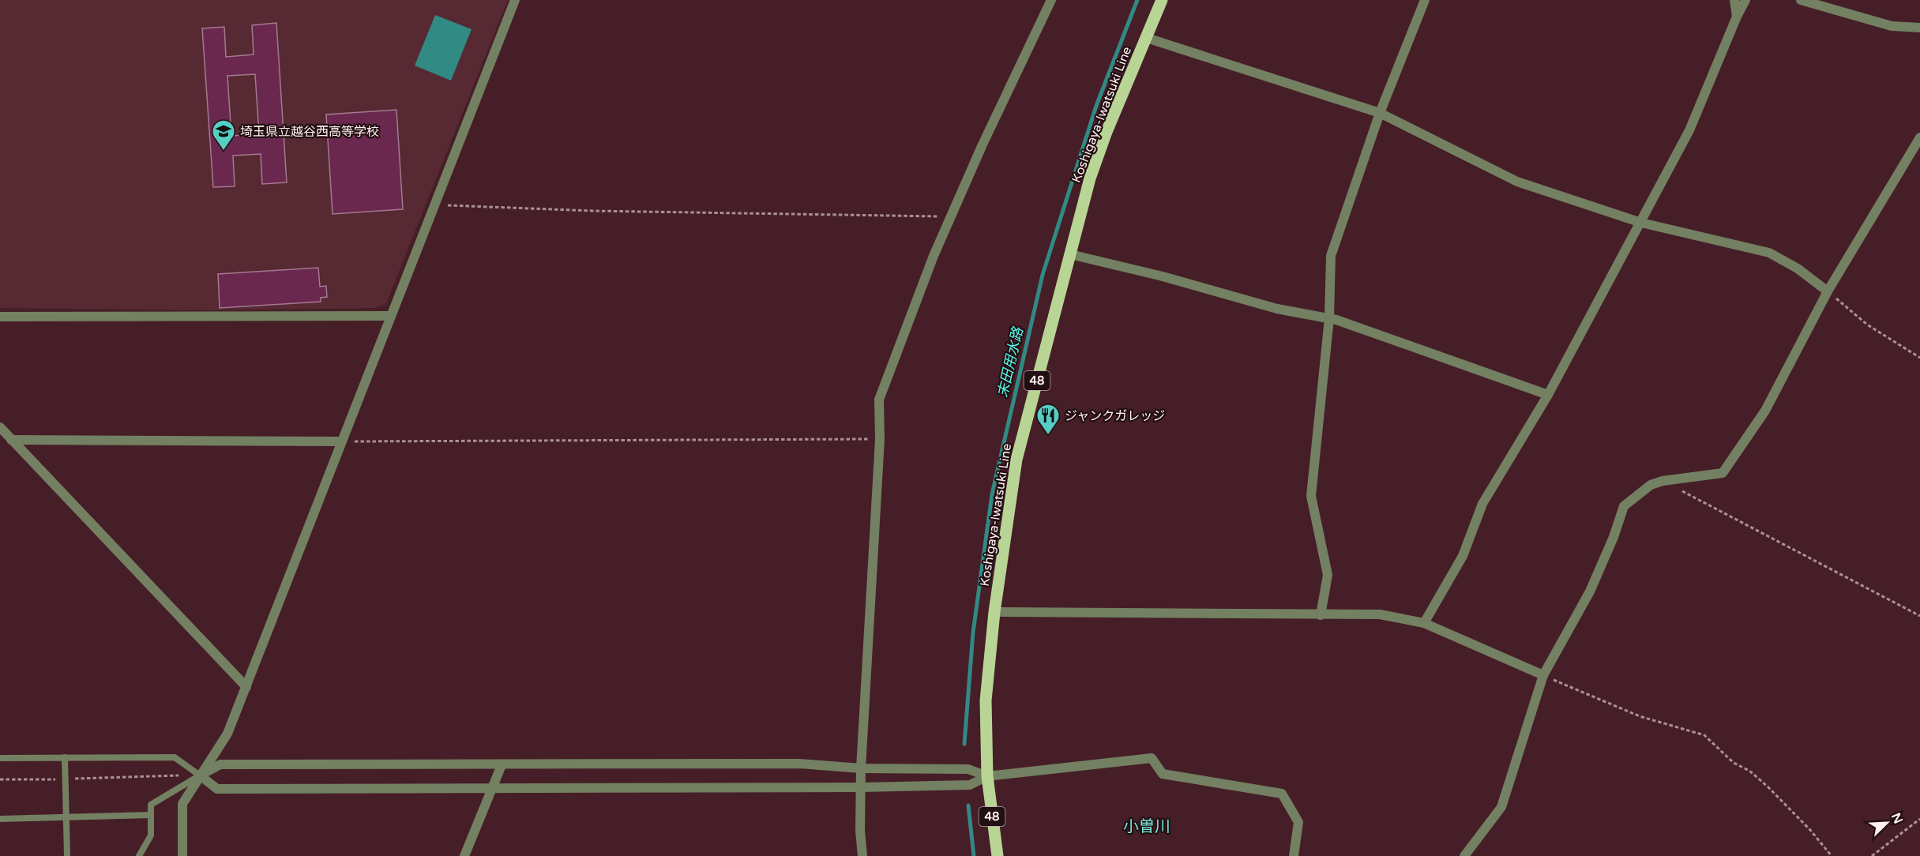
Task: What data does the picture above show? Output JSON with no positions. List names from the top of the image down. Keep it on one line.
{"streets":{"main road":["Koshigaya-Iwatsuki Line","48"]},"districts":["小曽川"],"water":["末田用水路"],"places":{"school or university":["埼玉県立越谷西高等学校"],"restaurant":["ジャンクガレッジ"]},"north":"top right"}
